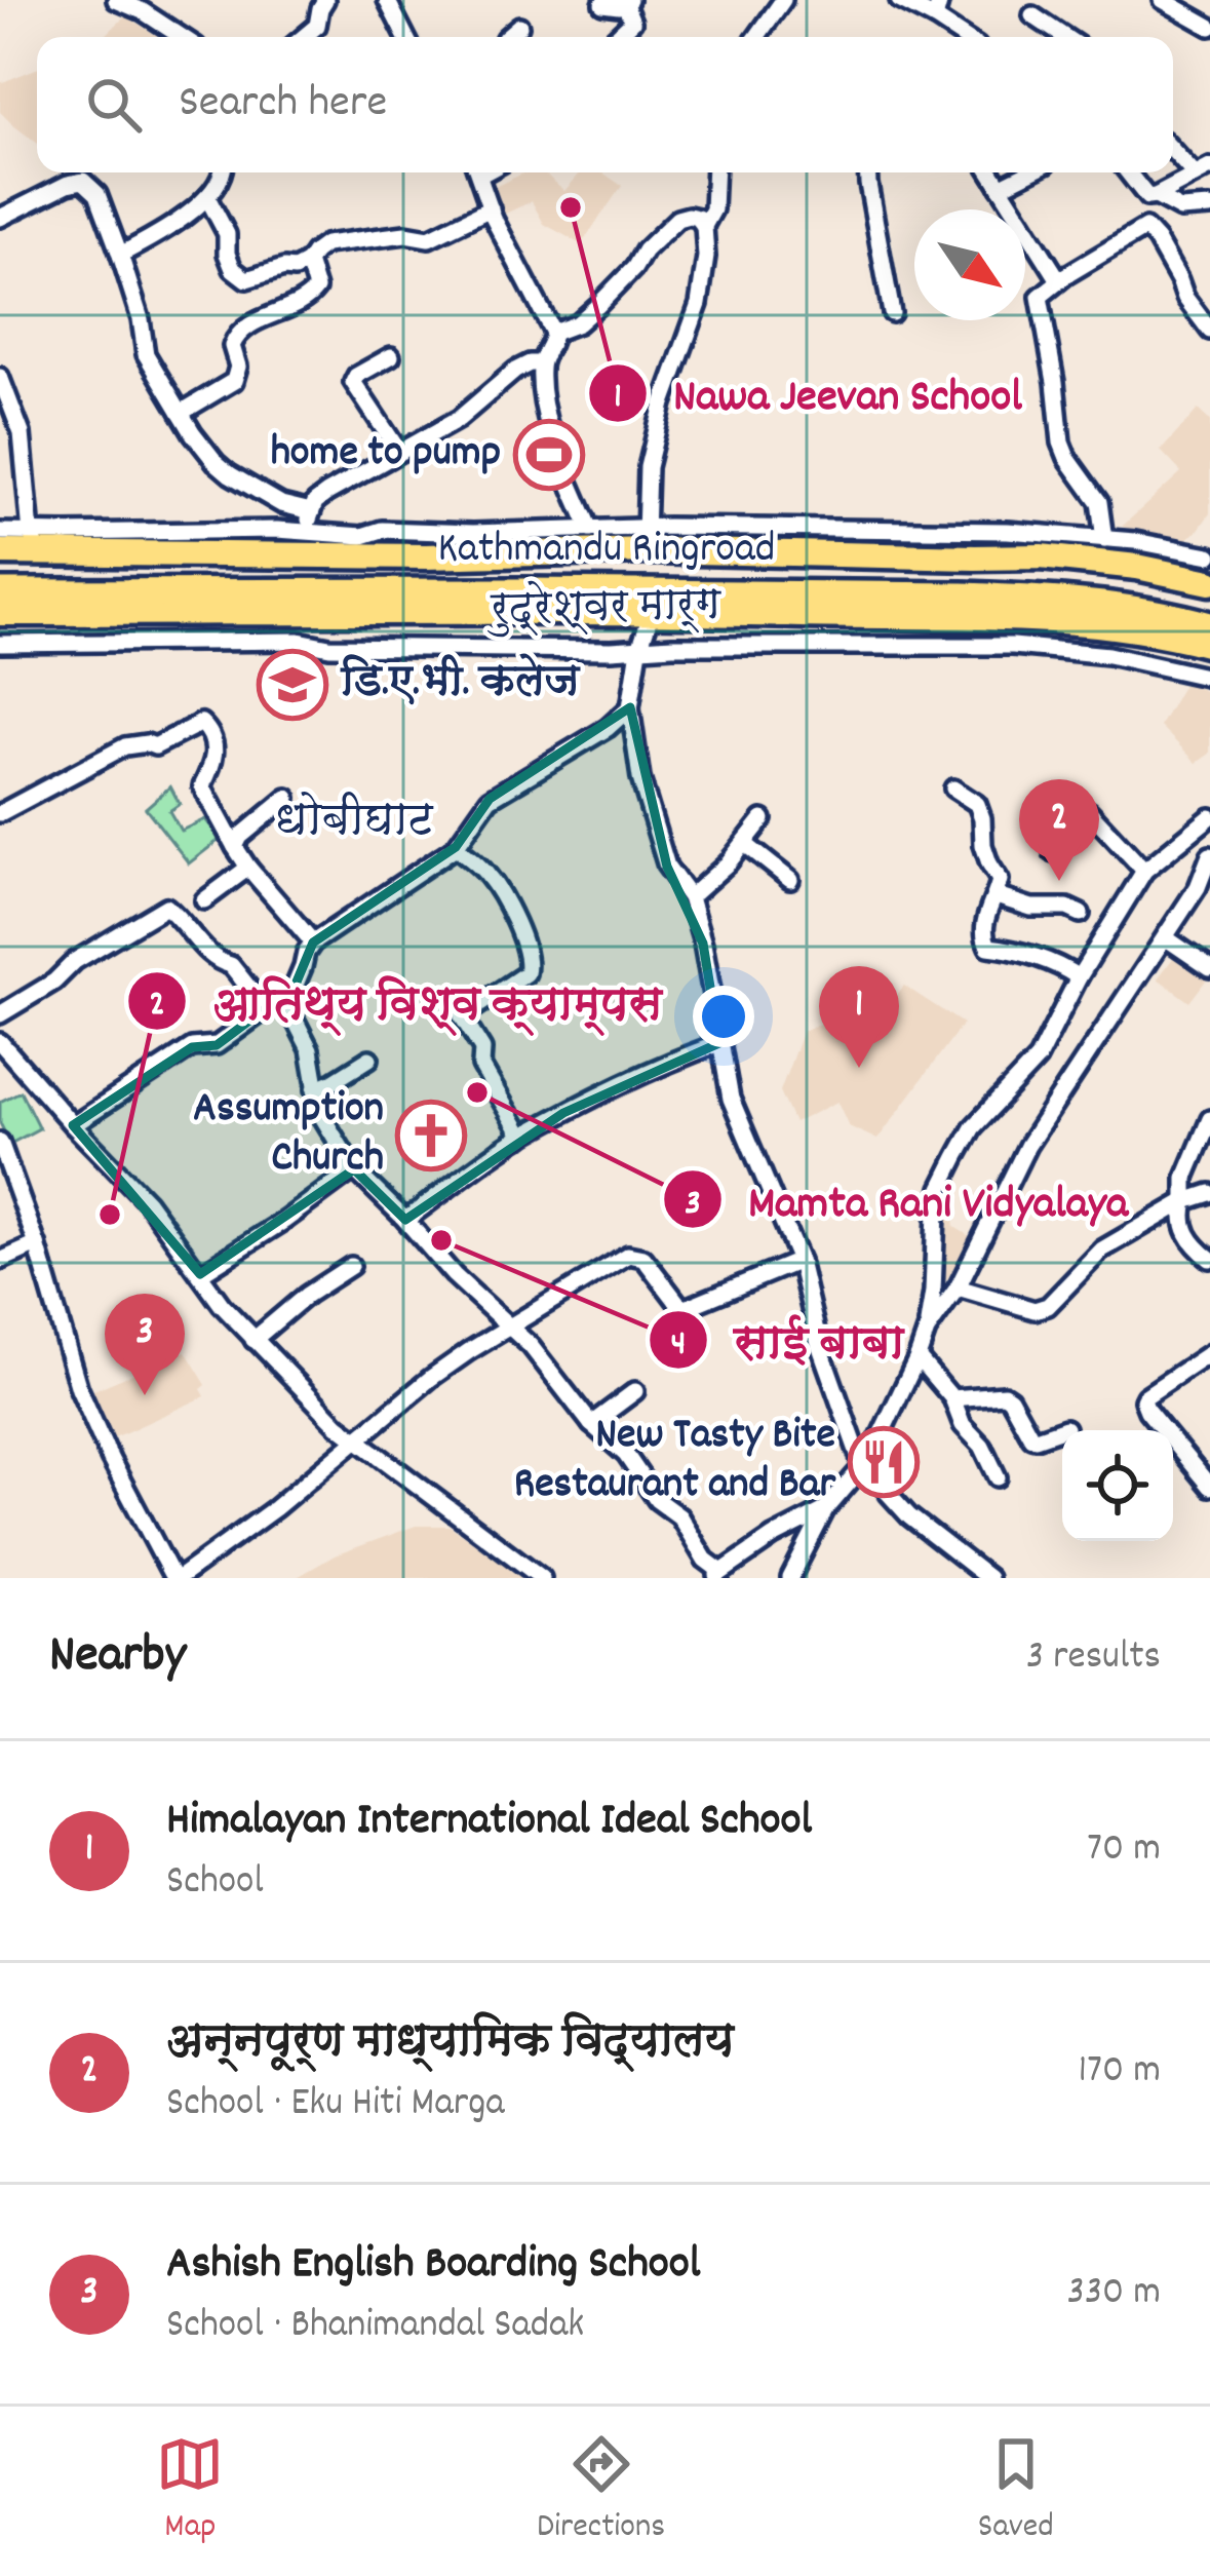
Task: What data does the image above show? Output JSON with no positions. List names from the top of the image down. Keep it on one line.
{"streets":{"highway":["Kathmandu Ringroad"],"street":["रुद्रेश्वर मार्ग"]},"districts":["धोबीघाट"],"places":{"other":["Nawa Jeevan School","Mamta Rani Vidyalaya","आतिथ्य विश्व क्याम्पस","साई बाबा"],"sports":["home to pump"],"school or university":["डि.ए.भी. कलेज"],"church":["Assumption Church"],"restaurant":["New Tasty Bite Restaurant and Bar"]},"north":"bottom right","page":{"search":"Search here","pins":["2","1","3"],"heading":["Nearby","3 results"],"list":[{"mark":"1","name":"Himalayan International Ideal School","note":"School","value":"70 m"},{"mark":"2","name":"अन्‍नपूर्ण माध्यामिक विद्यालय","note":"School · Eku Hiti Marga","value":"170 m"},{"mark":"3","name":"Ashish English Boarding School","note":"School · Bhanimandal Sadak","value":"330 m"}],"nav":["Map","Directions","Saved"]}}
